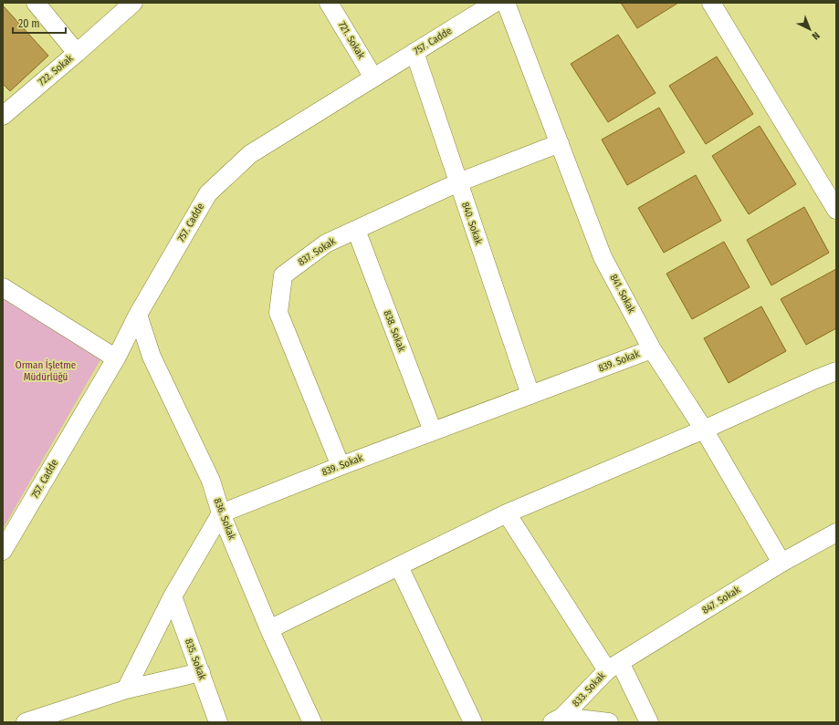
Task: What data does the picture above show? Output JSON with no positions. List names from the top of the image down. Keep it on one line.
{"streets":{"street":["721. Sokak","757. Cadde","722. Sokak","840. Sokak","837. Sokak","841. Sokak","838. Sokak","839. Sokak","836. Sokak","847. Sokak","835. Sokak","833. Sokak"]},"crossings":[["721. Sokak","757. Cadde"],["757. Cadde","840. Sokak"],["757. Cadde","836. Sokak"],["840. Sokak","837. Sokak"],["840. Sokak","839. Sokak"],["837. Sokak","841. Sokak"],["837. Sokak","838. Sokak"],["837. Sokak","839. Sokak"],["841. Sokak","839. Sokak"],["841. Sokak","847. Sokak"],["838. Sokak","839. Sokak"],["839. Sokak","836. Sokak"],["847. Sokak","833. Sokak"]],"parks":["Orman İşletme Müdürlüğü"],"scale_bar":"20 m","north":"bottom right"}
